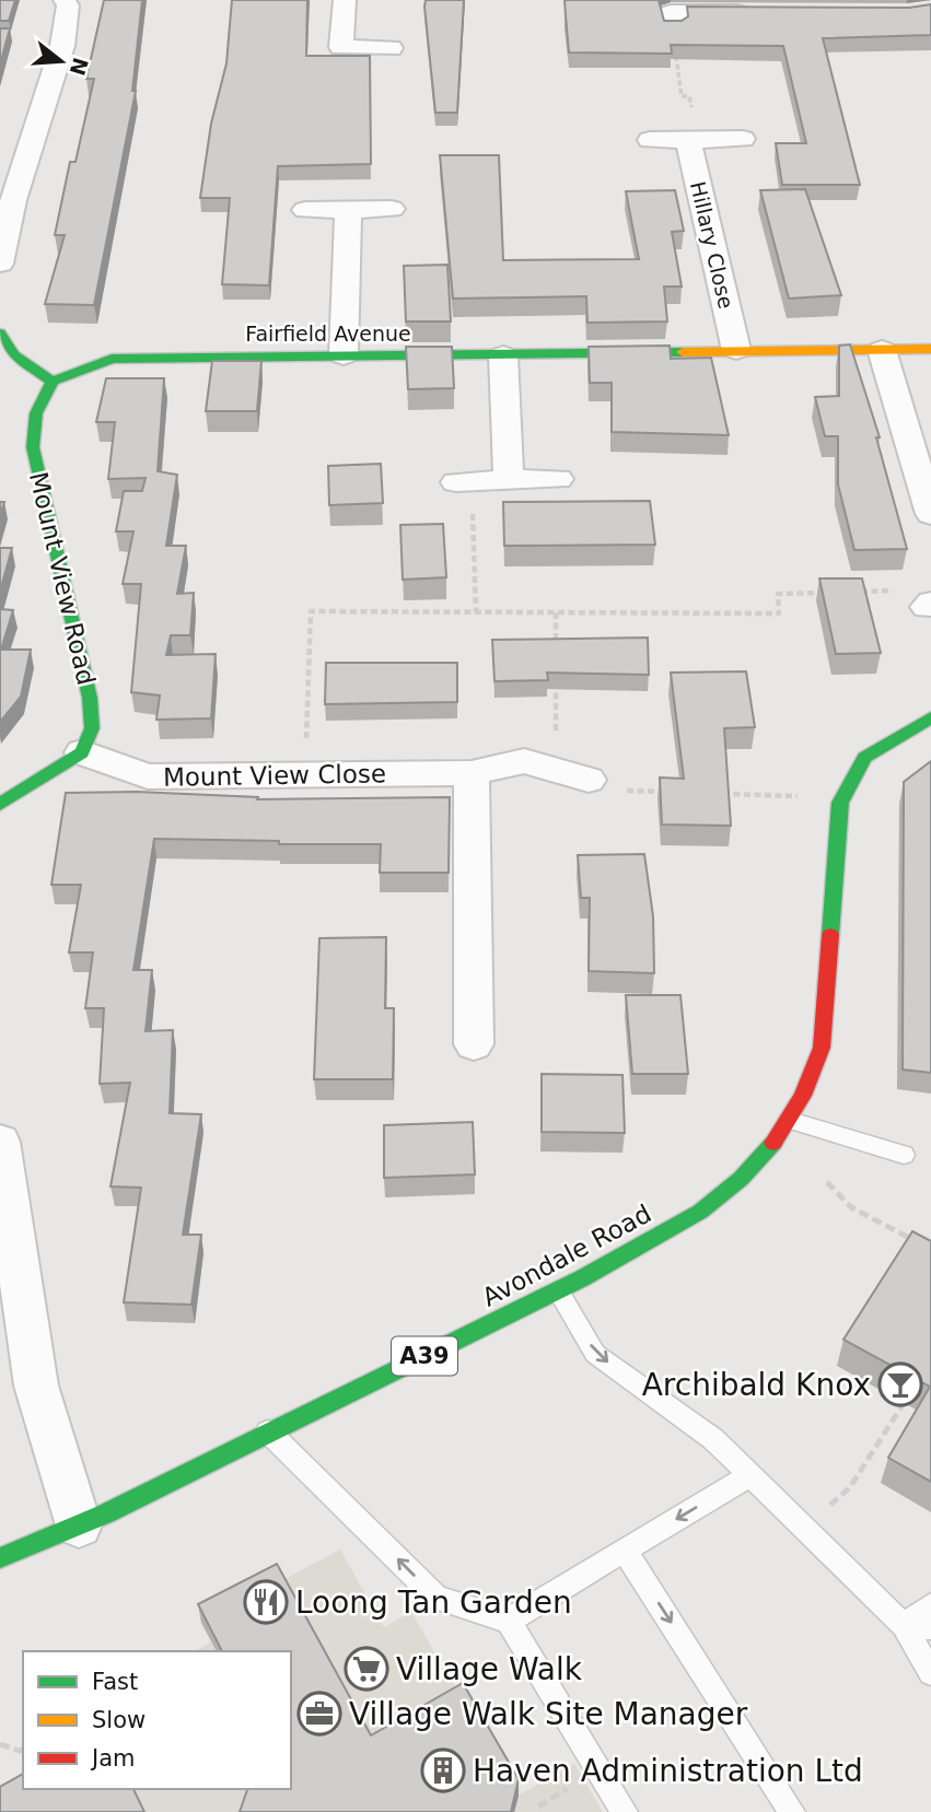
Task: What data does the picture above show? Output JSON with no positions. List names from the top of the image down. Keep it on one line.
{"streets":{"main road":["Fairfield Avenue","Mount View Road","Avondale Road","A39"],"street":["Hillary Close","Mount View Close"]},"crossings":[["Hillary Close","Fairfield Avenue"],["Fairfield Avenue","Mount View Road"],["Mount View Road","Mount View Close"]],"places":{"bar":["Archibald Knox"],"restaurant":["Loong Tan Garden"],"supermarket":["Village Walk"],"office":["Village Walk Site Manager"],"building":["Haven Administration Ltd"]},"legend":["Fast","Slow","Jam"],"north":"right"}
